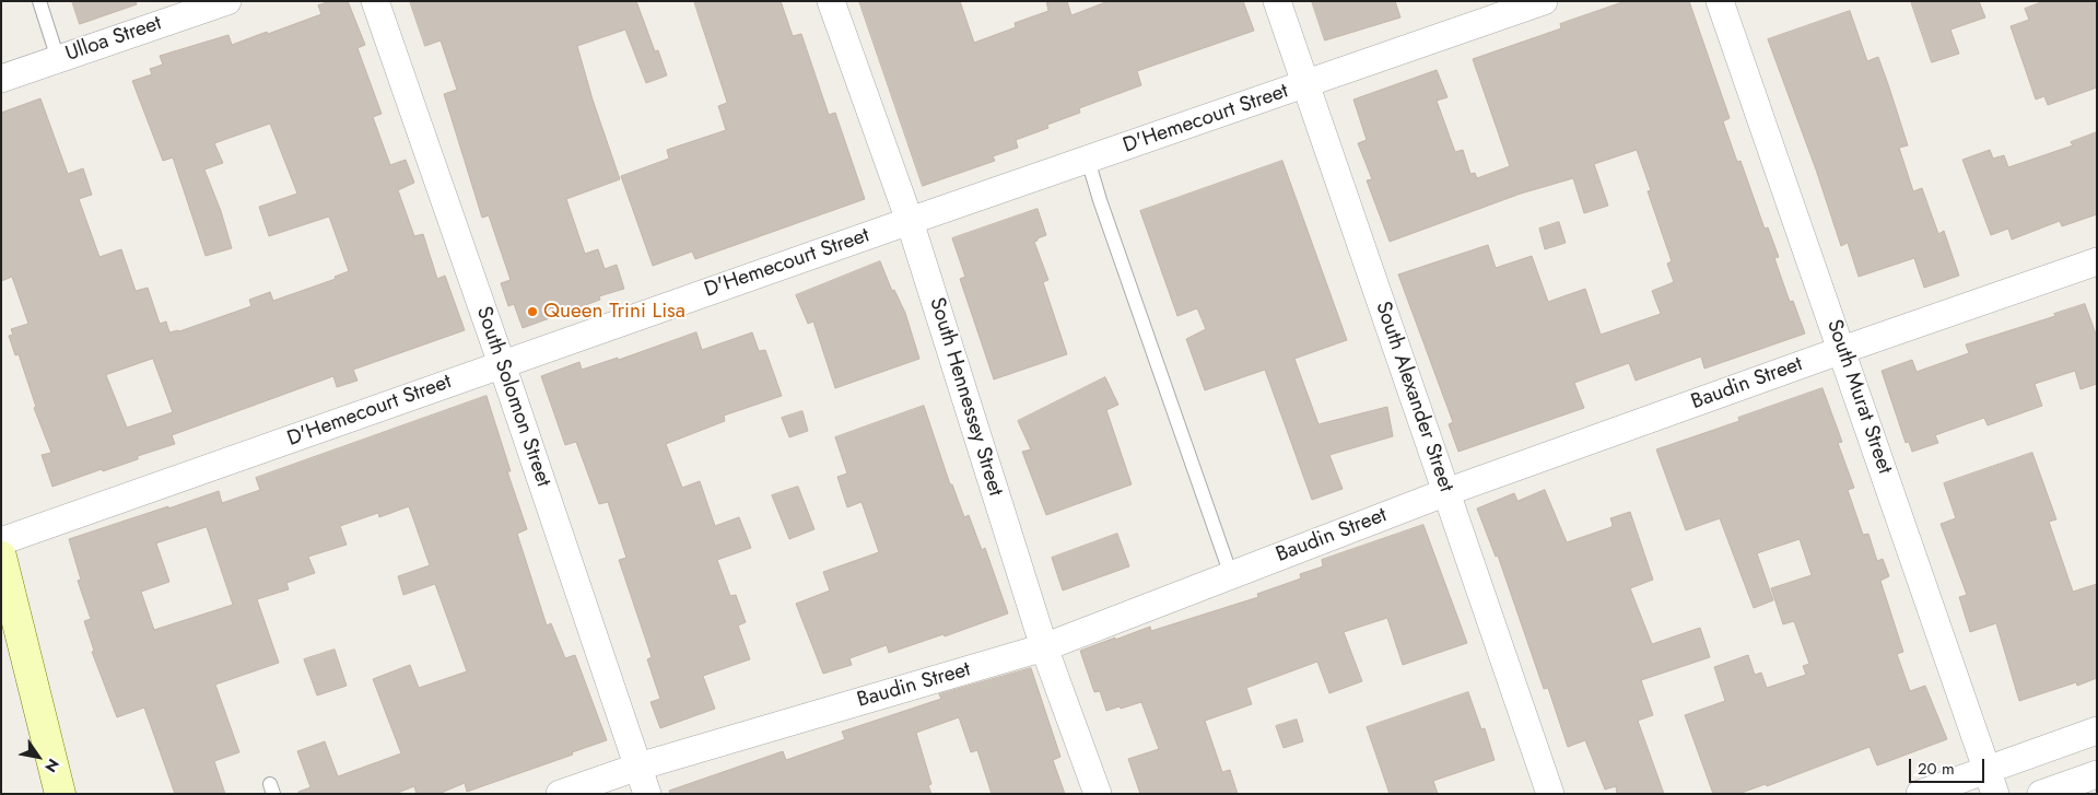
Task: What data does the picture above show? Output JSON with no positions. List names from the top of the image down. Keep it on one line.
{"streets":{"street":["Ulloa Street","D'Hemecourt Street","Baudin Street","South Solomon Street","South Hennessey Street","South Alexander Street","South Murat Street"]},"crossings":[["D'Hemecourt Street","South Solomon Street"],["D'Hemecourt Street","South Hennessey Street"],["D'Hemecourt Street","South Alexander Street"],["Baudin Street","South Solomon Street"],["Baudin Street","South Hennessey Street"],["Baudin Street","South Alexander Street"],["Baudin Street","South Murat Street"]],"places":["Queen Trini Lisa"],"scale_bar":"20 m","north":"bottom right"}
